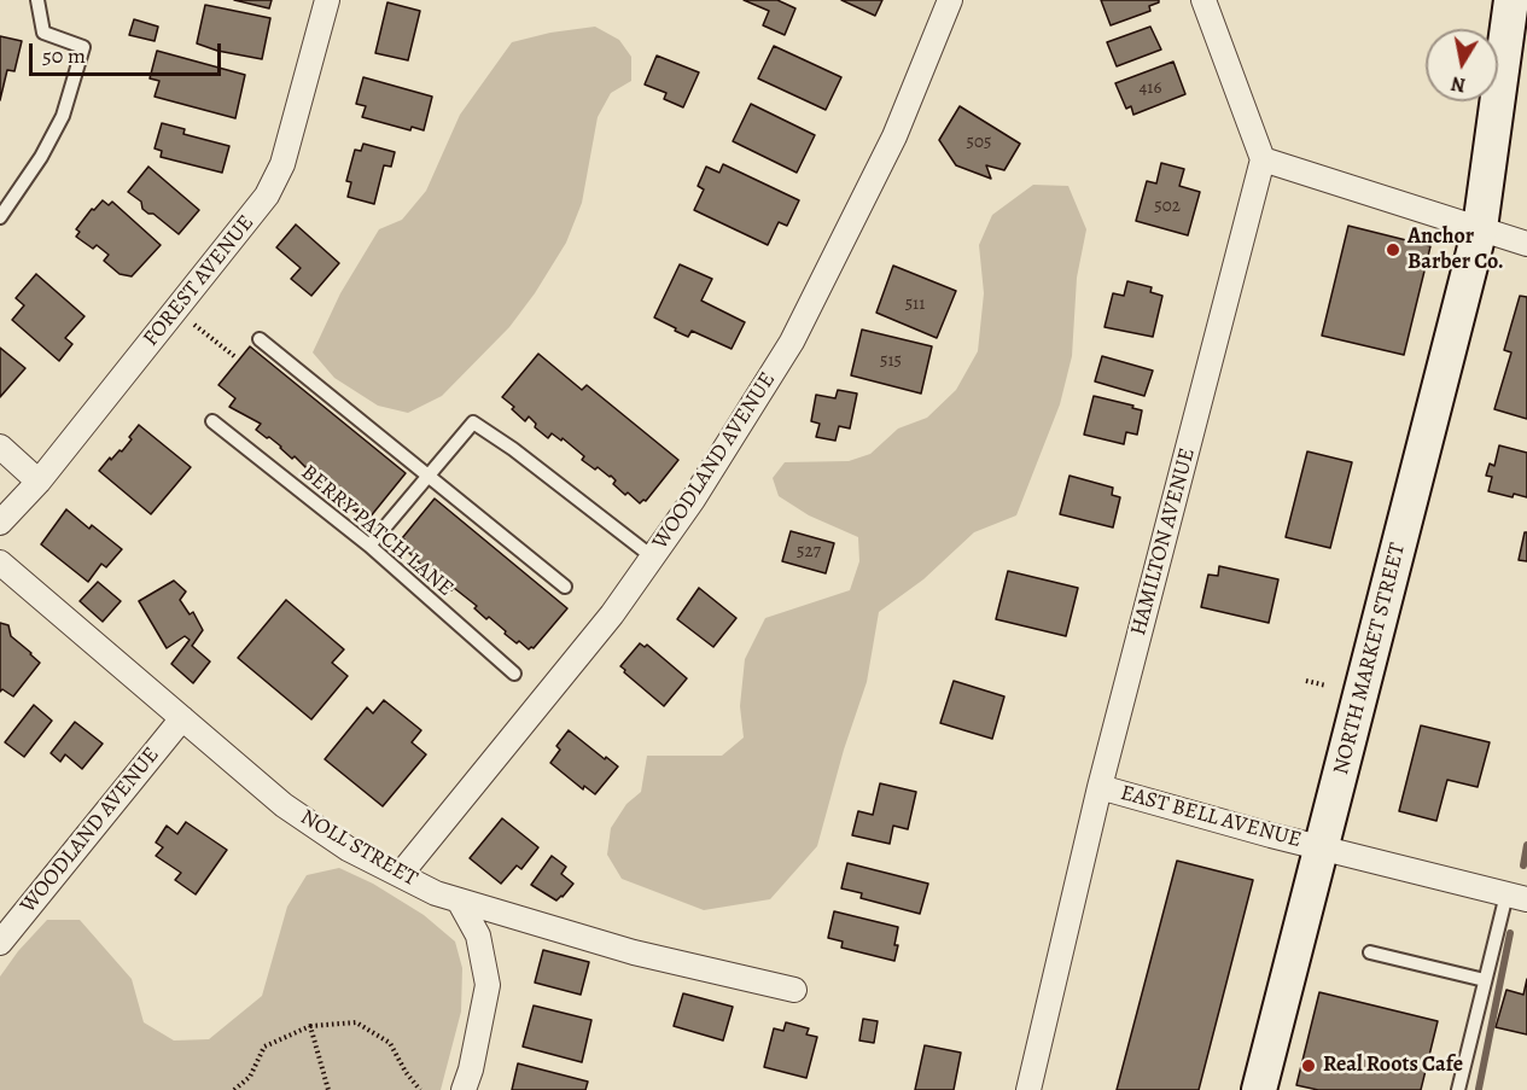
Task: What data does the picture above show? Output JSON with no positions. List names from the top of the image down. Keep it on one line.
{"streets":{"street":["FOREST AVENUE","WOODLAND AVENUE","HAMILTON AVENUE","NORTH MARKET STREET","EAST BELL AVENUE","NOLL STREET"],"lane":["BERRY PATCH LANE"]},"crossings":[["WOODLAND AVENUE","NOLL STREET"],["HAMILTON AVENUE","EAST BELL AVENUE"],["NORTH MARKET STREET","EAST BELL AVENUE"]],"places":["Anchor Barber Co.","Real Roots Cafe"],"house_numbers":["416","505","502","511","515","527"],"scale_bar":"50 m","north":"bottom"}
